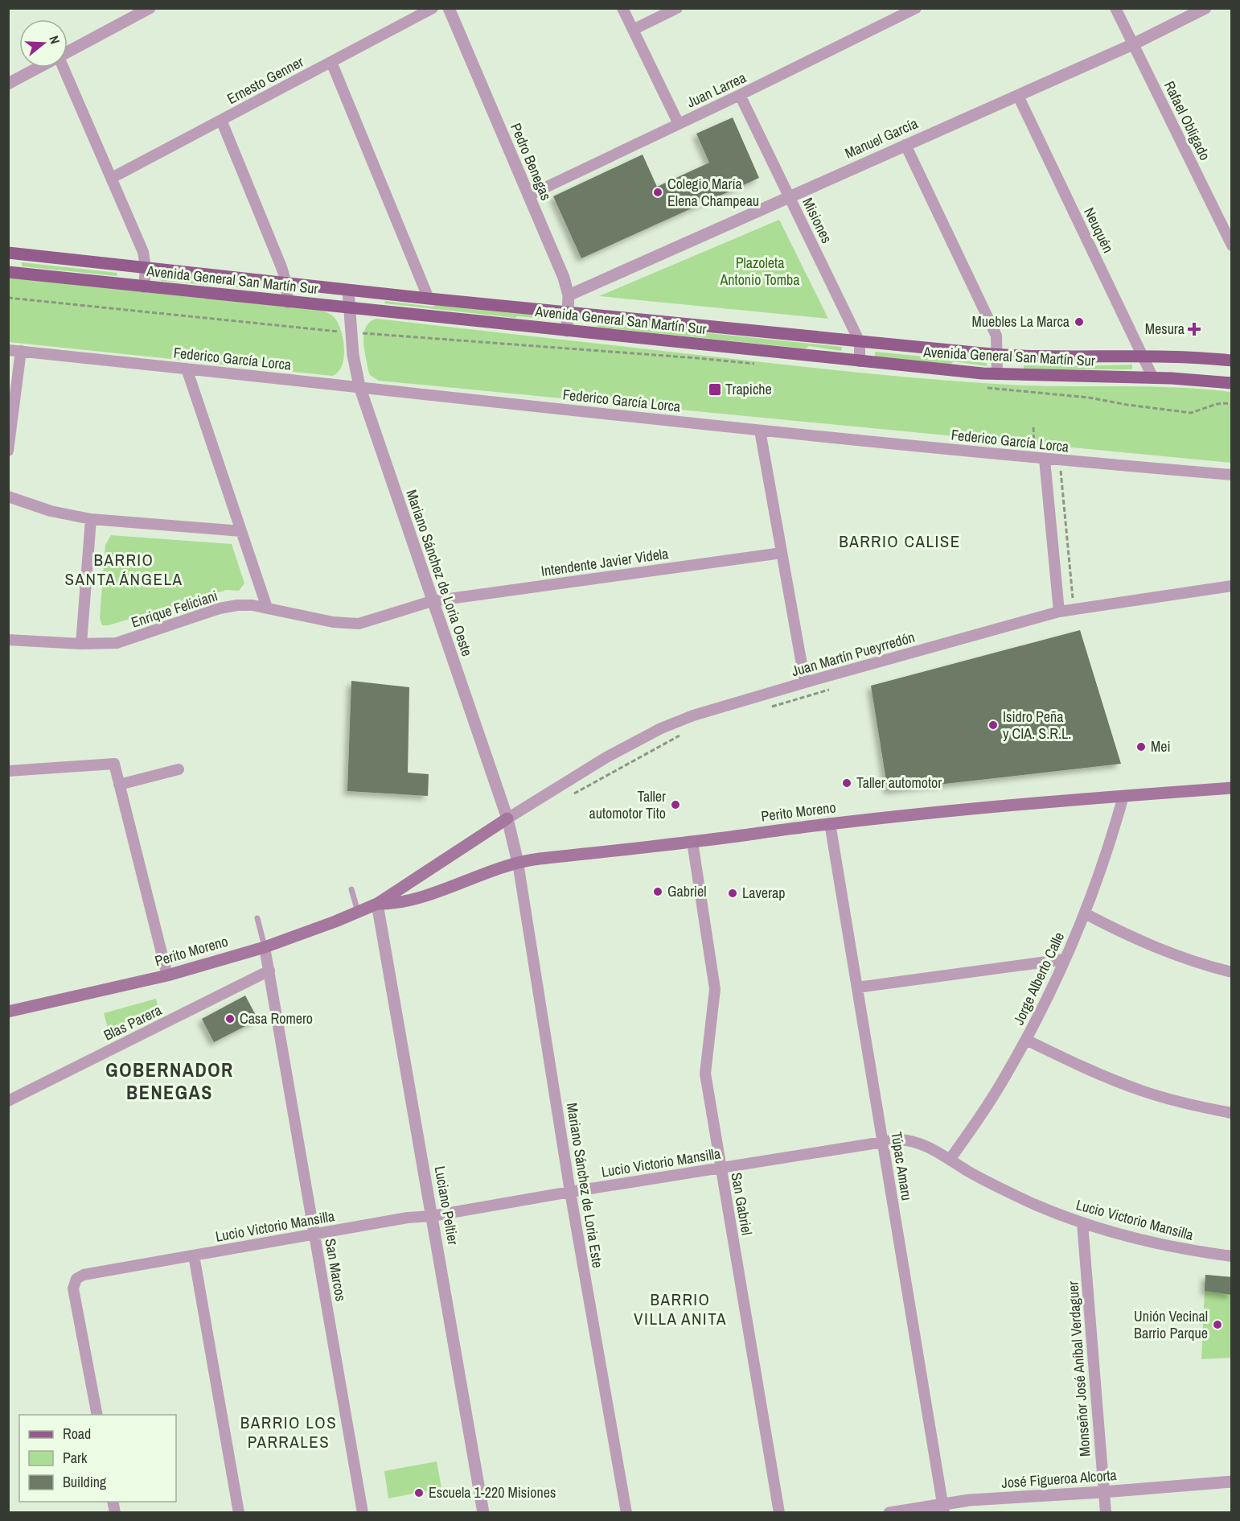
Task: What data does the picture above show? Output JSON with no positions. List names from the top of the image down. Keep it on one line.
{"streets":{"main road":["Avenida General San Martín Sur","Perito Moreno"],"street":["Ernesto Genner","Juan Larrea","Rafael Obligado","Manuel García","Pedro Benegas","Misiones","Neuquén","Federico García Lorca","Intendente Javier Videla","Mariano Sánchez de Loria Oeste","Enrique Feliciani","Juan Martín Pueyrredón","Jorge Alberto Calle","Blas Parera","Lucio Victorio Mansilla","Túpac Amaru","Mariano Sánchez de Loria Este","San Gabriel","Luciano Peltier","San Marcos","Monseñor José Aníbal Verdaguer","José Figueroa Alcorta"]},"crossings":[["Juan Larrea","Pedro Benegas"],["Juan Larrea","Misiones"],["Rafael Obligado","Manuel García"],["Manuel García","Pedro Benegas"],["Manuel García","Misiones"],["Manuel García","Neuquén"],["Pedro Benegas","Avenida General San Martín Sur"],["Misiones","Avenida General San Martín Sur"],["Neuquén","Avenida General San Martín Sur"],["Avenida General San Martín Sur","Mariano Sánchez de Loria Oeste"],["Federico García Lorca","Mariano Sánchez de Loria Oeste"],["Intendente Javier Videla","Mariano Sánchez de Loria Oeste"],["Intendente Javier Videla","Enrique Feliciani"],["Mariano Sánchez de Loria Oeste","Enrique Feliciani"],["Mariano Sánchez de Loria Oeste","Juan Martín Pueyrredón"],["Mariano Sánchez de Loria Oeste","Perito Moreno"],["Mariano Sánchez de Loria Oeste","Mariano Sánchez de Loria Este"],["Juan Martín Pueyrredón","Perito Moreno"],["Perito Moreno","Jorge Alberto Calle"],["Perito Moreno","Túpac Amaru"],["Perito Moreno","Mariano Sánchez de Loria Este"],["Perito Moreno","San Gabriel"],["Perito Moreno","Luciano Peltier"],["Perito Moreno","San Marcos"],["Jorge Alberto Calle","Lucio Victorio Mansilla"],["Blas Parera","San Marcos"],["Lucio Victorio Mansilla","Túpac Amaru"],["Lucio Victorio Mansilla","Mariano Sánchez de Loria Este"],["Lucio Victorio Mansilla","San Gabriel"],["Lucio Victorio Mansilla","Luciano Peltier"],["Lucio Victorio Mansilla","San Marcos"],["Lucio Victorio Mansilla","Monseñor José Aníbal Verdaguer"],["Túpac Amaru","José Figueroa Alcorta"],["Monseñor José Aníbal Verdaguer","José Figueroa Alcorta"]],"districts":["BARRIO CALISE","BARRIO SANTA ÁNGELA","GOBERNADOR BENEGAS","BARRIO VILLA ANITA","BARRIO LOS PARRALES"],"parks":["Plazoleta Antonio Tomba"],"places":{"other":["Colegio María Elena Champeau","Muebles La Marca","Isidro Peña y CIA. S.R.L.","Mei","Taller automotor","Taller automotor Tito","Gabriel","Laverap","Casa Romero","Unión Vecinal Barrio Parque","Escuela 1-220 Misiones"],"health":["Mesura"],"transit":["Trapiche"]},"legend":["Road","Park","Building"],"north":"right"}
